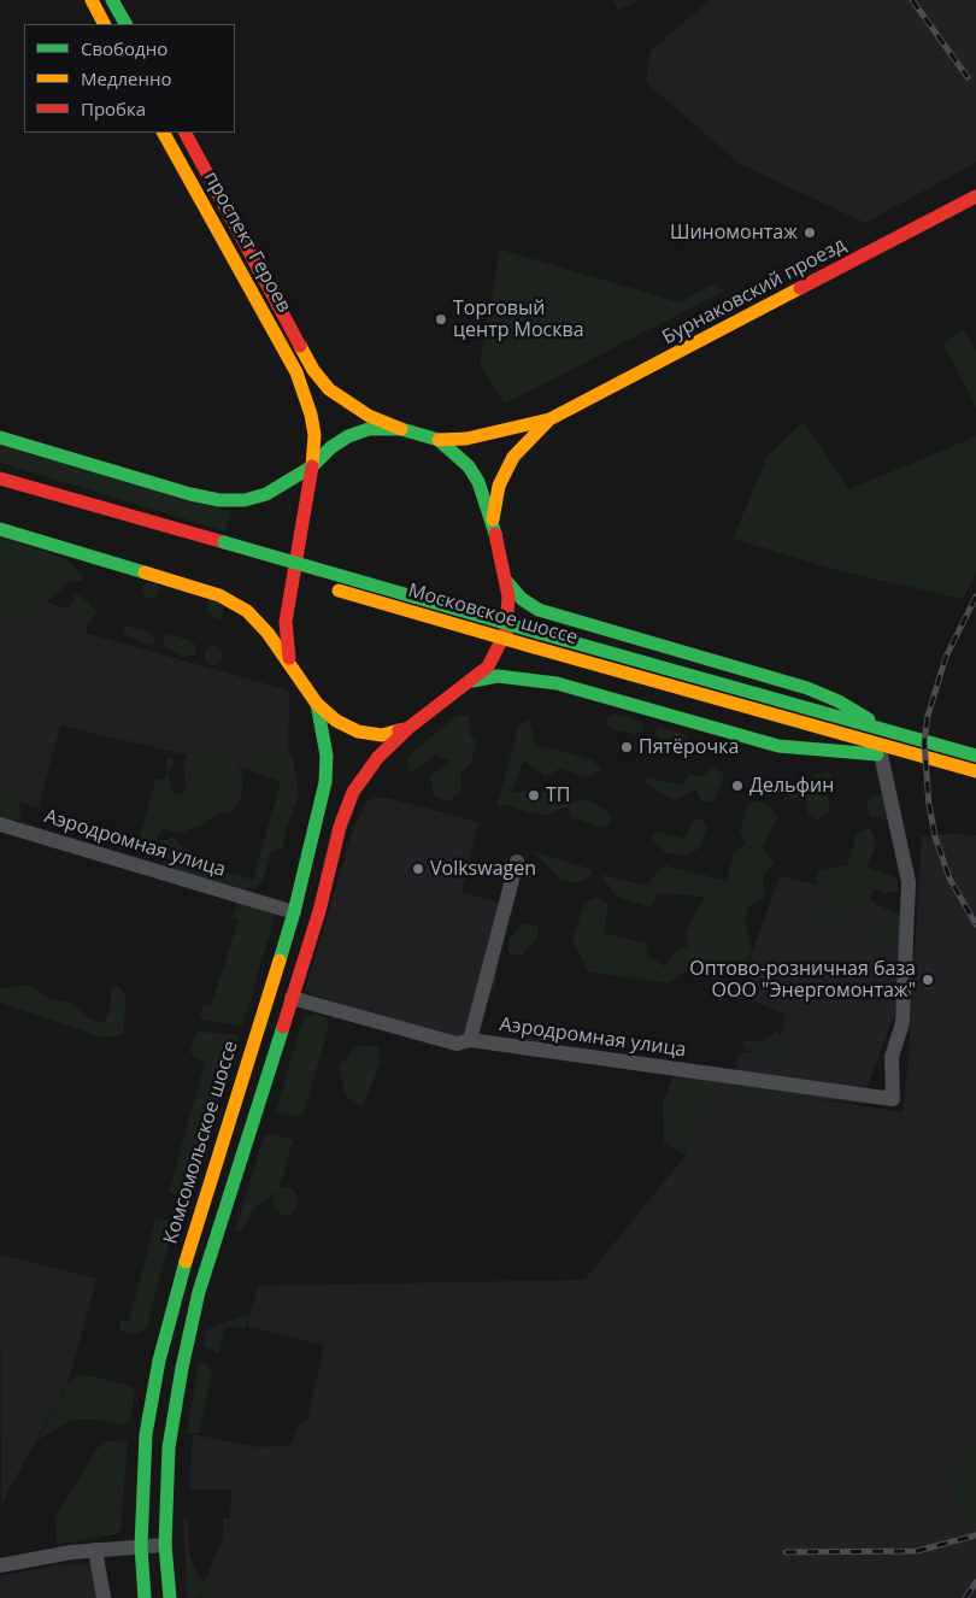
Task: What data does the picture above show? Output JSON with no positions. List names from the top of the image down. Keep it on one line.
{"streets":{"main road":["проспект Героев","Бурнаковский проезд","Московское шоссе","Комсомольское шоссе"],"street":["Аэродромная улица"]},"crossings":[["Аэродромная улица","Комсомольское шоссе"]],"places":["Шиномонтаж","Торговый центр Москва","Пятёрочка","Дельфин","ТП","Volkswagen","Оптово-розничная база ООО \"Энергомонтаж\""],"legend":["Свободно","Медленно","Пробка"]}
